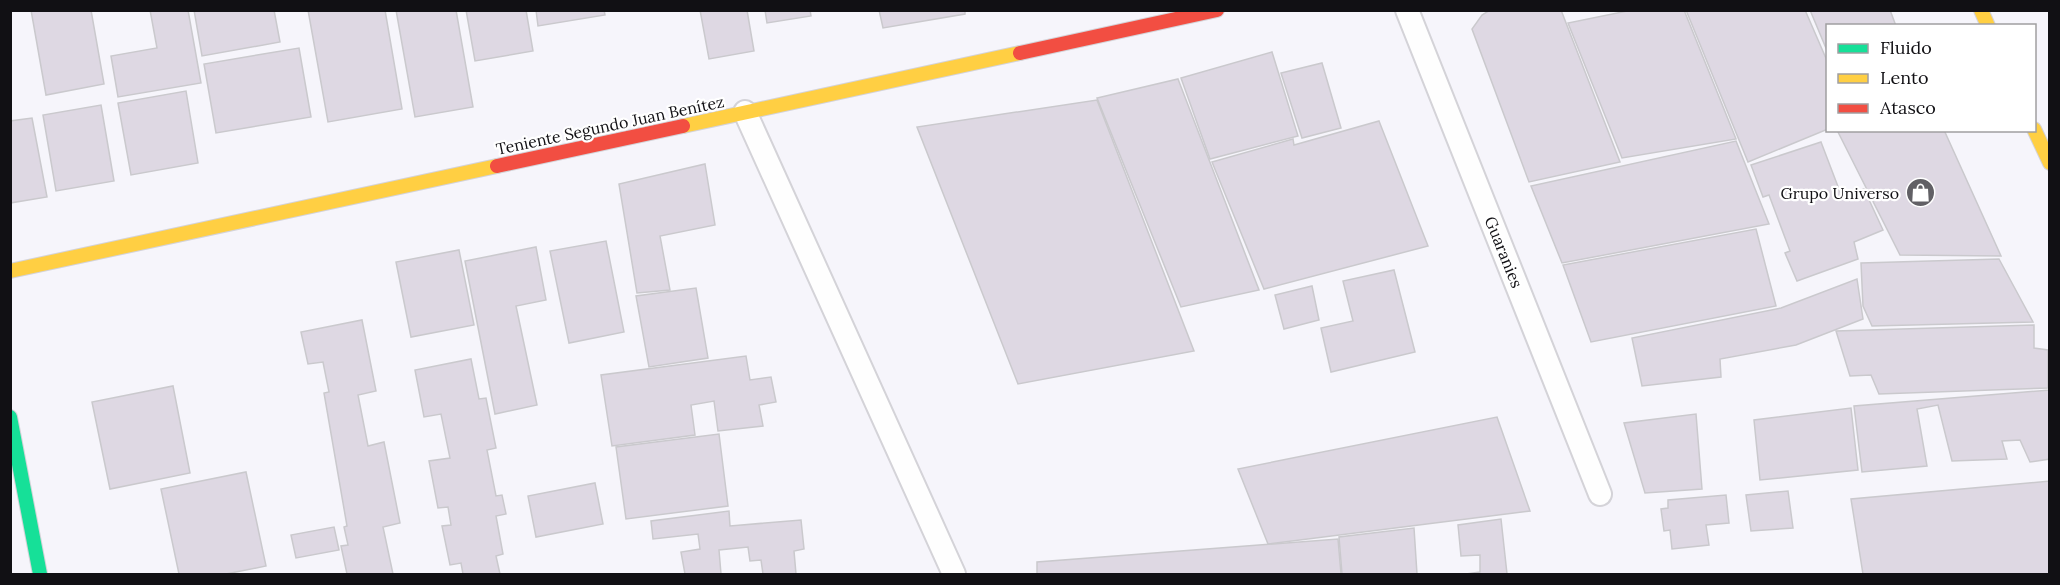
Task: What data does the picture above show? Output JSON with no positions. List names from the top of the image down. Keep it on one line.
{"streets":{"main road":["Teniente Segundo Juan Benítez"],"lane":["Guaranies"]},"places":{"shop":["Grupo Universo"]},"legend":["Fluido","Lento","Atasco"]}
